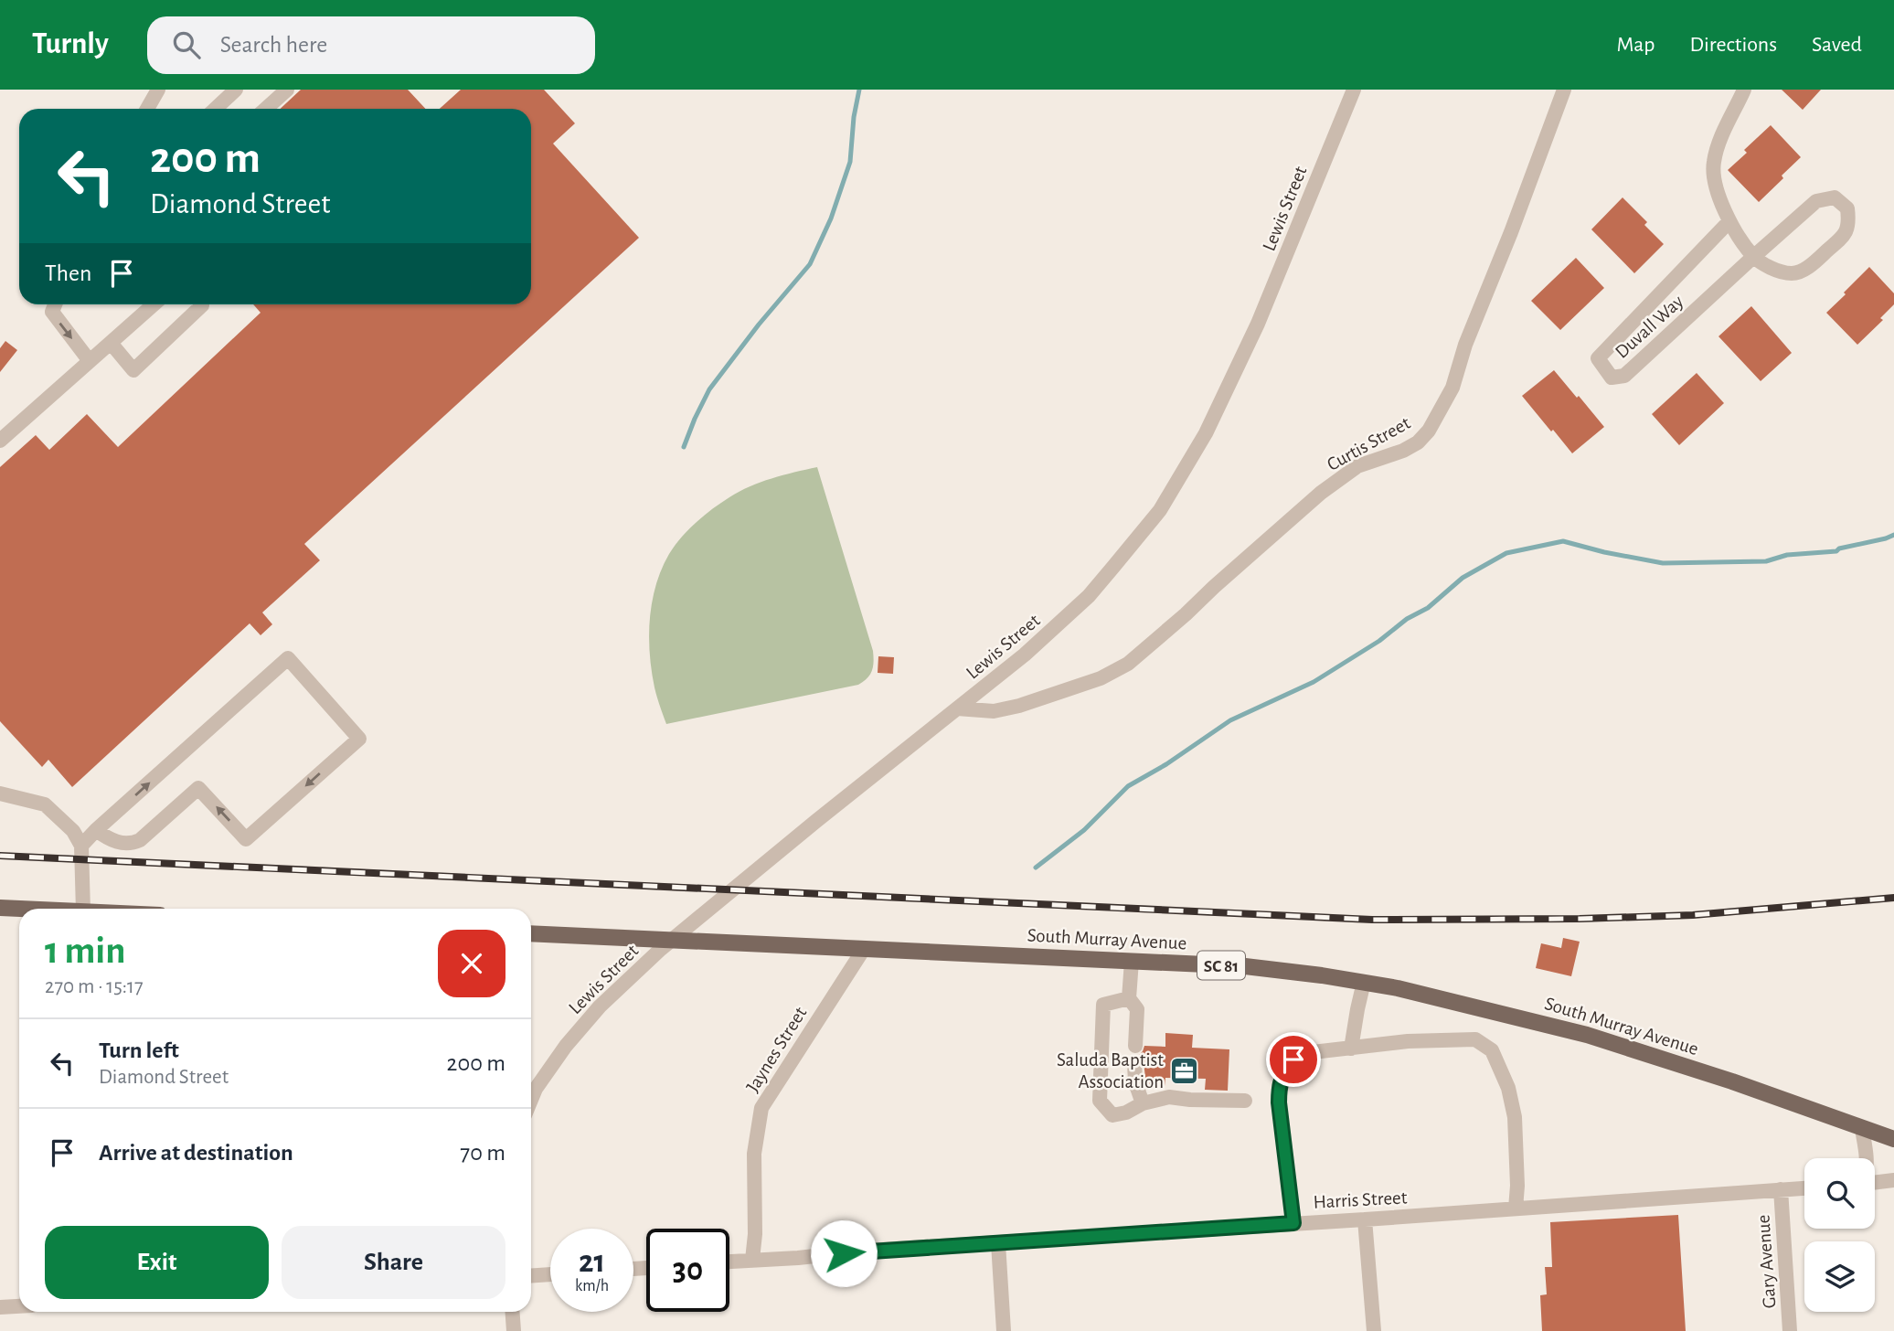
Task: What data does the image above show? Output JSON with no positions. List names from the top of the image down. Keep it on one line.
{"streets":{"main road":["South Murray Avenue","SC 81"],"street":["Lewis Street","Duvall Way","Curtis Street","Jaynes Street","Harris Street","Gary Avenue"]},"crossings":[["Lewis Street","Curtis Street"],["Lewis Street","South Murray Avenue"],["South Murray Avenue","Jaynes Street"],["Jaynes Street","Harris Street"],["Harris Street","Gary Avenue"]],"places":{"office":["Saluda Baptist Association"]},"page":{"header":"Turnly","search":"Search here","nav":["Map","Directions","Saved"],"turn":["200 m","Diamond Street"],"then":"Then","heading":["1 min","270 m · 15:17"],"list":[{"name":"Turn left","note":"Diamond Street","value":"200 m"},{"name":"Arrive at destination","value":"70 m"}],"buttons":["Exit","Share"],"speed":"21 km/h","limit":"30"}}
